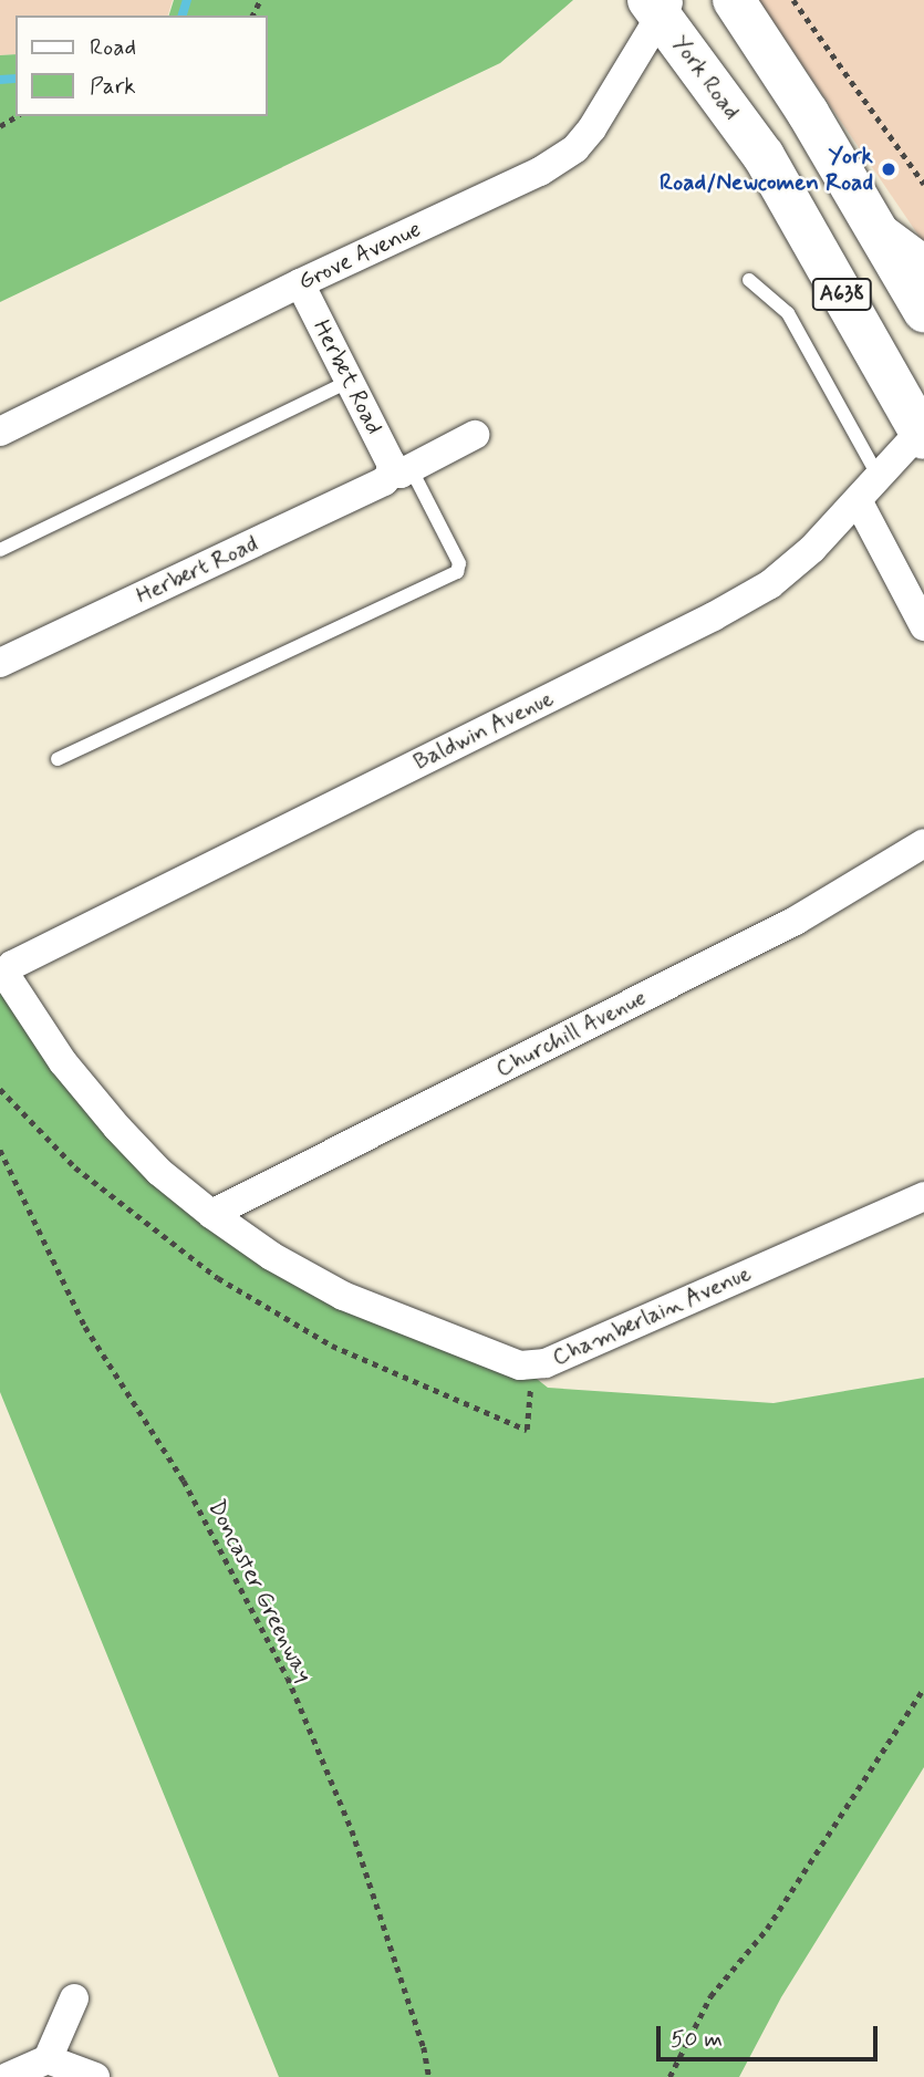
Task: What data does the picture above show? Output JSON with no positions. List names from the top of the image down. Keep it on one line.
{"streets":{"highway":["York Road","A638"],"street":["Grove Avenue","Herbet Road","Herbert Road","Baldwin Avenue","Churchill Avenue","Chamberlain Avenue"],"path":["Doncaster Greenway"]},"crossings":[["York Road","Grove Avenue"],["York Road","Baldwin Avenue"],["Grove Avenue","Herbet Road"],["Herbet Road","Herbert Road"],["Baldwin Avenue","Chamberlain Avenue"],["Churchill Avenue","Chamberlain Avenue"]],"places":["York Road/Newcomen Road"],"legend":["Road","Park"],"scale_bar":"50 m"}
